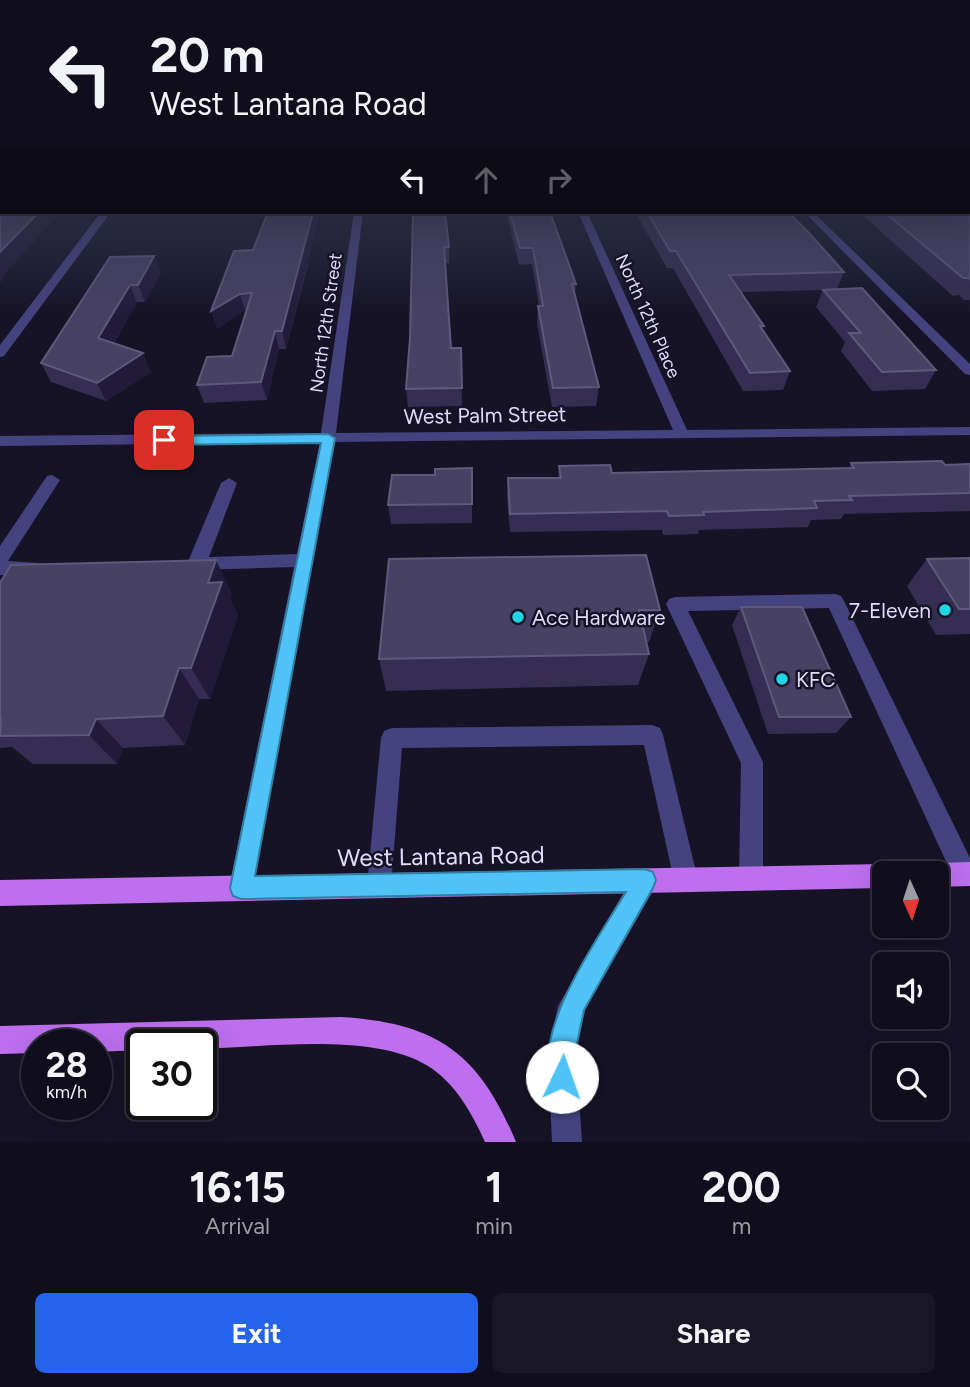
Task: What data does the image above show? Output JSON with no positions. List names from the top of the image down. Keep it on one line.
{"streets":{"main road":["West Lantana Road"],"street":["North 12th Place","North 12th Street","West Palm Street"]},"crossings":[["North 12th Place","West Palm Street"],["North 12th Street","West Palm Street"],["North 12th Street","West Lantana Road"]],"places":["7-Eleven","Ace Hardware","KFC"],"north":"bottom","page":{"turn":["20 m","West Lantana Road"],"speed":"28 km/h","limit":"30","eta":["16:15","Arrival","1","min","200","m"],"buttons":["Exit","Share"]}}
